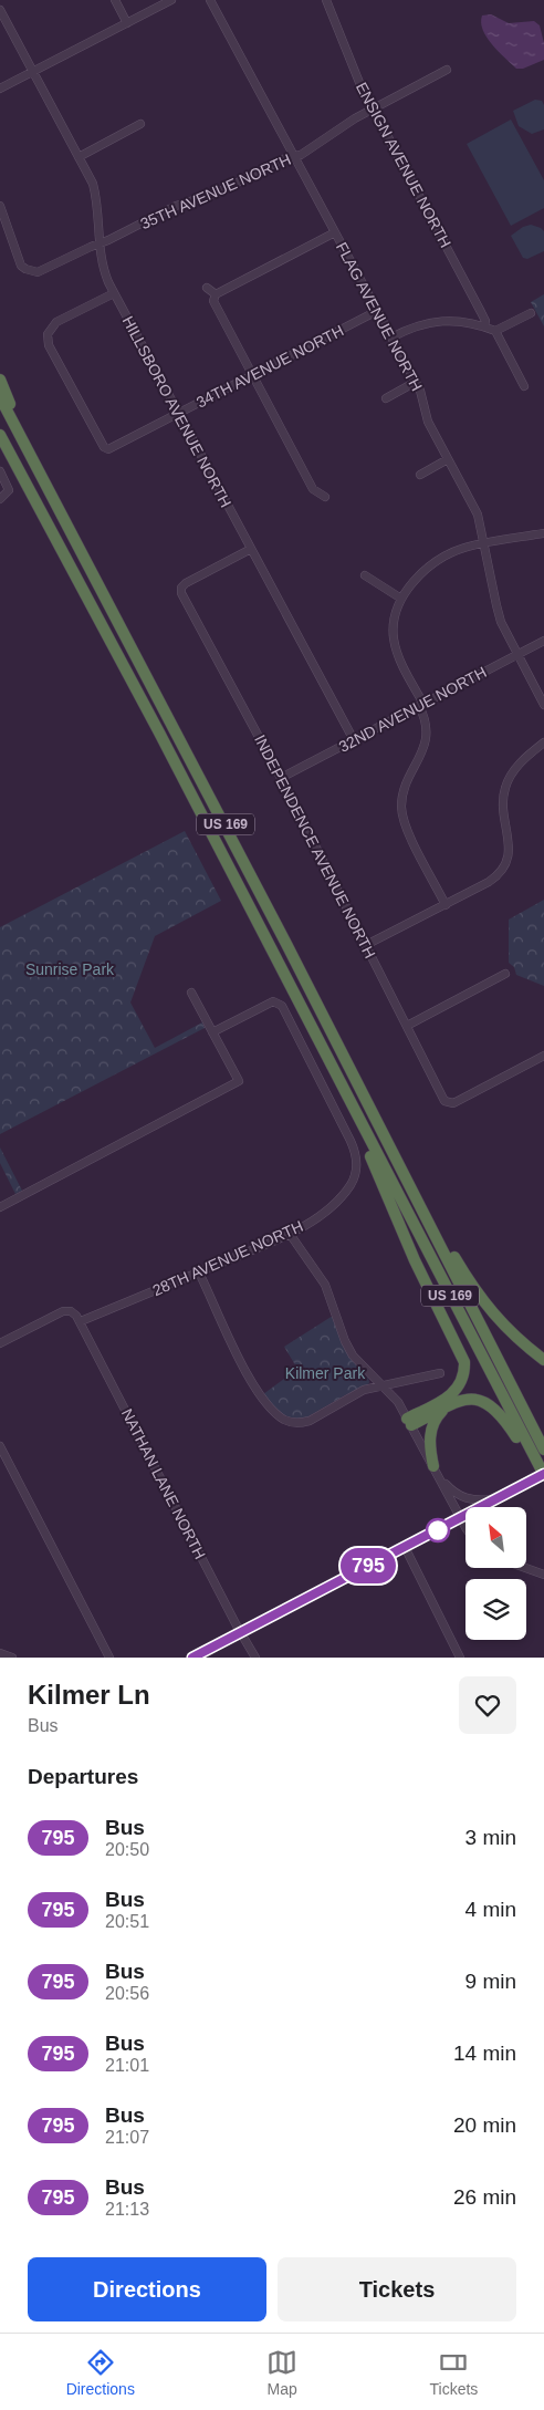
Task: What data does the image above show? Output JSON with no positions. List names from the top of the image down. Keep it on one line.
{"streets":{"highway":["US 169"],"street":["ENSIGN AVENUE NORTH","35TH AVENUE NORTH","FLAG AVENUE NORTH","34TH AVENUE NORTH","HILLSBORO AVENUE NORTH","32ND AVENUE NORTH","INDEPENDENCE AVENUE NORTH","28TH AVENUE NORTH","NATHAN LANE NORTH"]},"crossings":[["ENSIGN AVENUE NORTH","35TH AVENUE NORTH"],["35TH AVENUE NORTH","FLAG AVENUE NORTH"],["35TH AVENUE NORTH","HILLSBORO AVENUE NORTH"],["FLAG AVENUE NORTH","34TH AVENUE NORTH"],["FLAG AVENUE NORTH","32ND AVENUE NORTH"],["34TH AVENUE NORTH","HILLSBORO AVENUE NORTH"],["HILLSBORO AVENUE NORTH","32ND AVENUE NORTH"],["HILLSBORO AVENUE NORTH","INDEPENDENCE AVENUE NORTH"],["32ND AVENUE NORTH","INDEPENDENCE AVENUE NORTH"],["28TH AVENUE NORTH","NATHAN LANE NORTH"]],"parks":["Sunrise Park","Kilmer Park"],"lines":["bus line 795"],"north":"top left","page":{"on_map":"795","heading":[["Kilmer Ln","Bus"],"Departures"],"list":[{"mark":"795","name":"Bus","note":"20:50","value":"3 min"},{"mark":"795","name":"Bus","note":"20:51","value":"4 min"},{"mark":"795","name":"Bus","note":"20:56","value":"9 min"},{"mark":"795","name":"Bus","note":"21:01","value":"14 min"},{"mark":"795","name":"Bus","note":"21:07","value":"20 min"},{"mark":"795","name":"Bus","note":"21:13","value":"26 min"}],"buttons":["Directions","Tickets"],"tabs":["Directions","Map","Tickets"]}}
